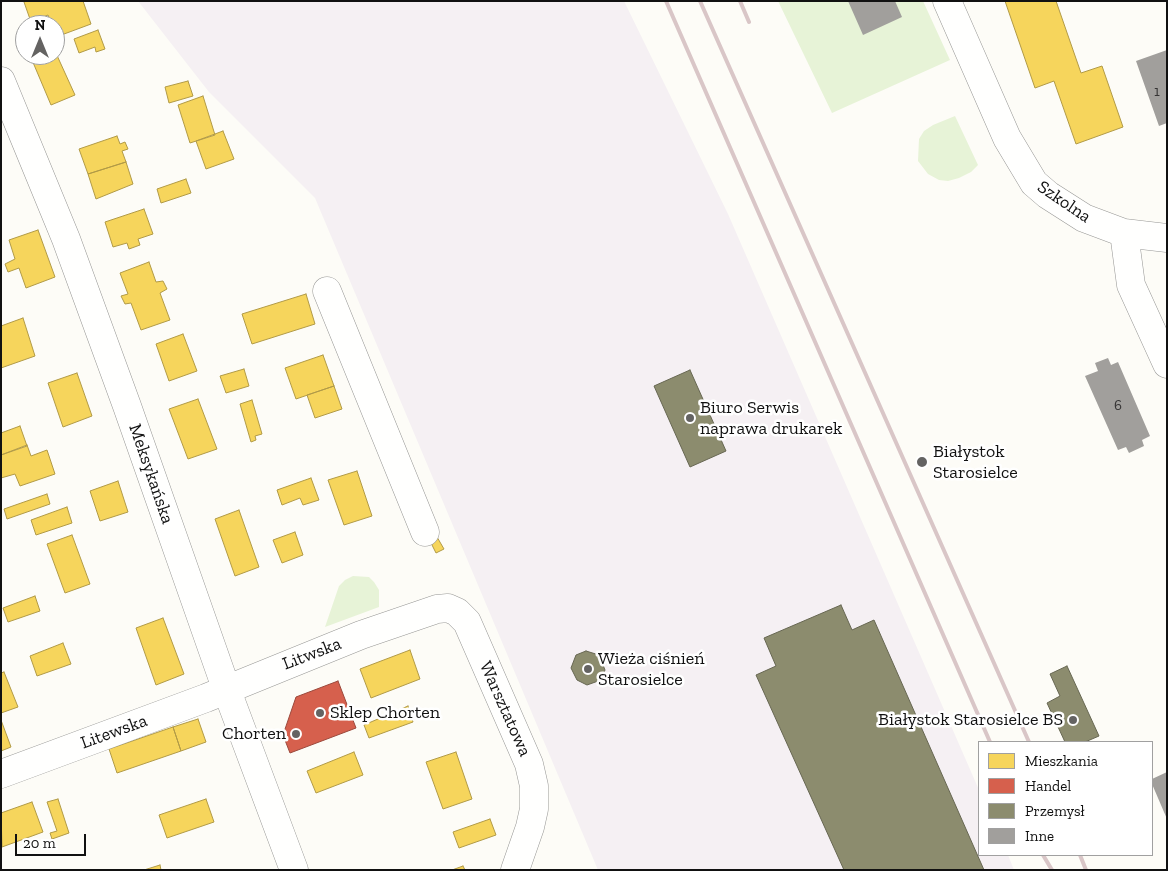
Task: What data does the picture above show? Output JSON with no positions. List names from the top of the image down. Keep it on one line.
{"streets":{"street":["Szkolna","Meksykańska","Litwska","Warsztatowa","Litewska"]},"crossings":[["Meksykańska","Litwska"],["Meksykańska","Litewska"],["Litwska","Warsztatowa"],["Litwska","Litewska"]],"places":["Biuro Serwis naprawa drukarek","Białystok Starosielce","Wieża ciśnień Starosielce","Sklep Chorten","Białystok Starosielce BS","Chorten"],"house_numbers":["1","6"],"legend":["Mieszkania","Handel","Przemysł","Inne"],"scale_bar":"20 m","north":"top"}
